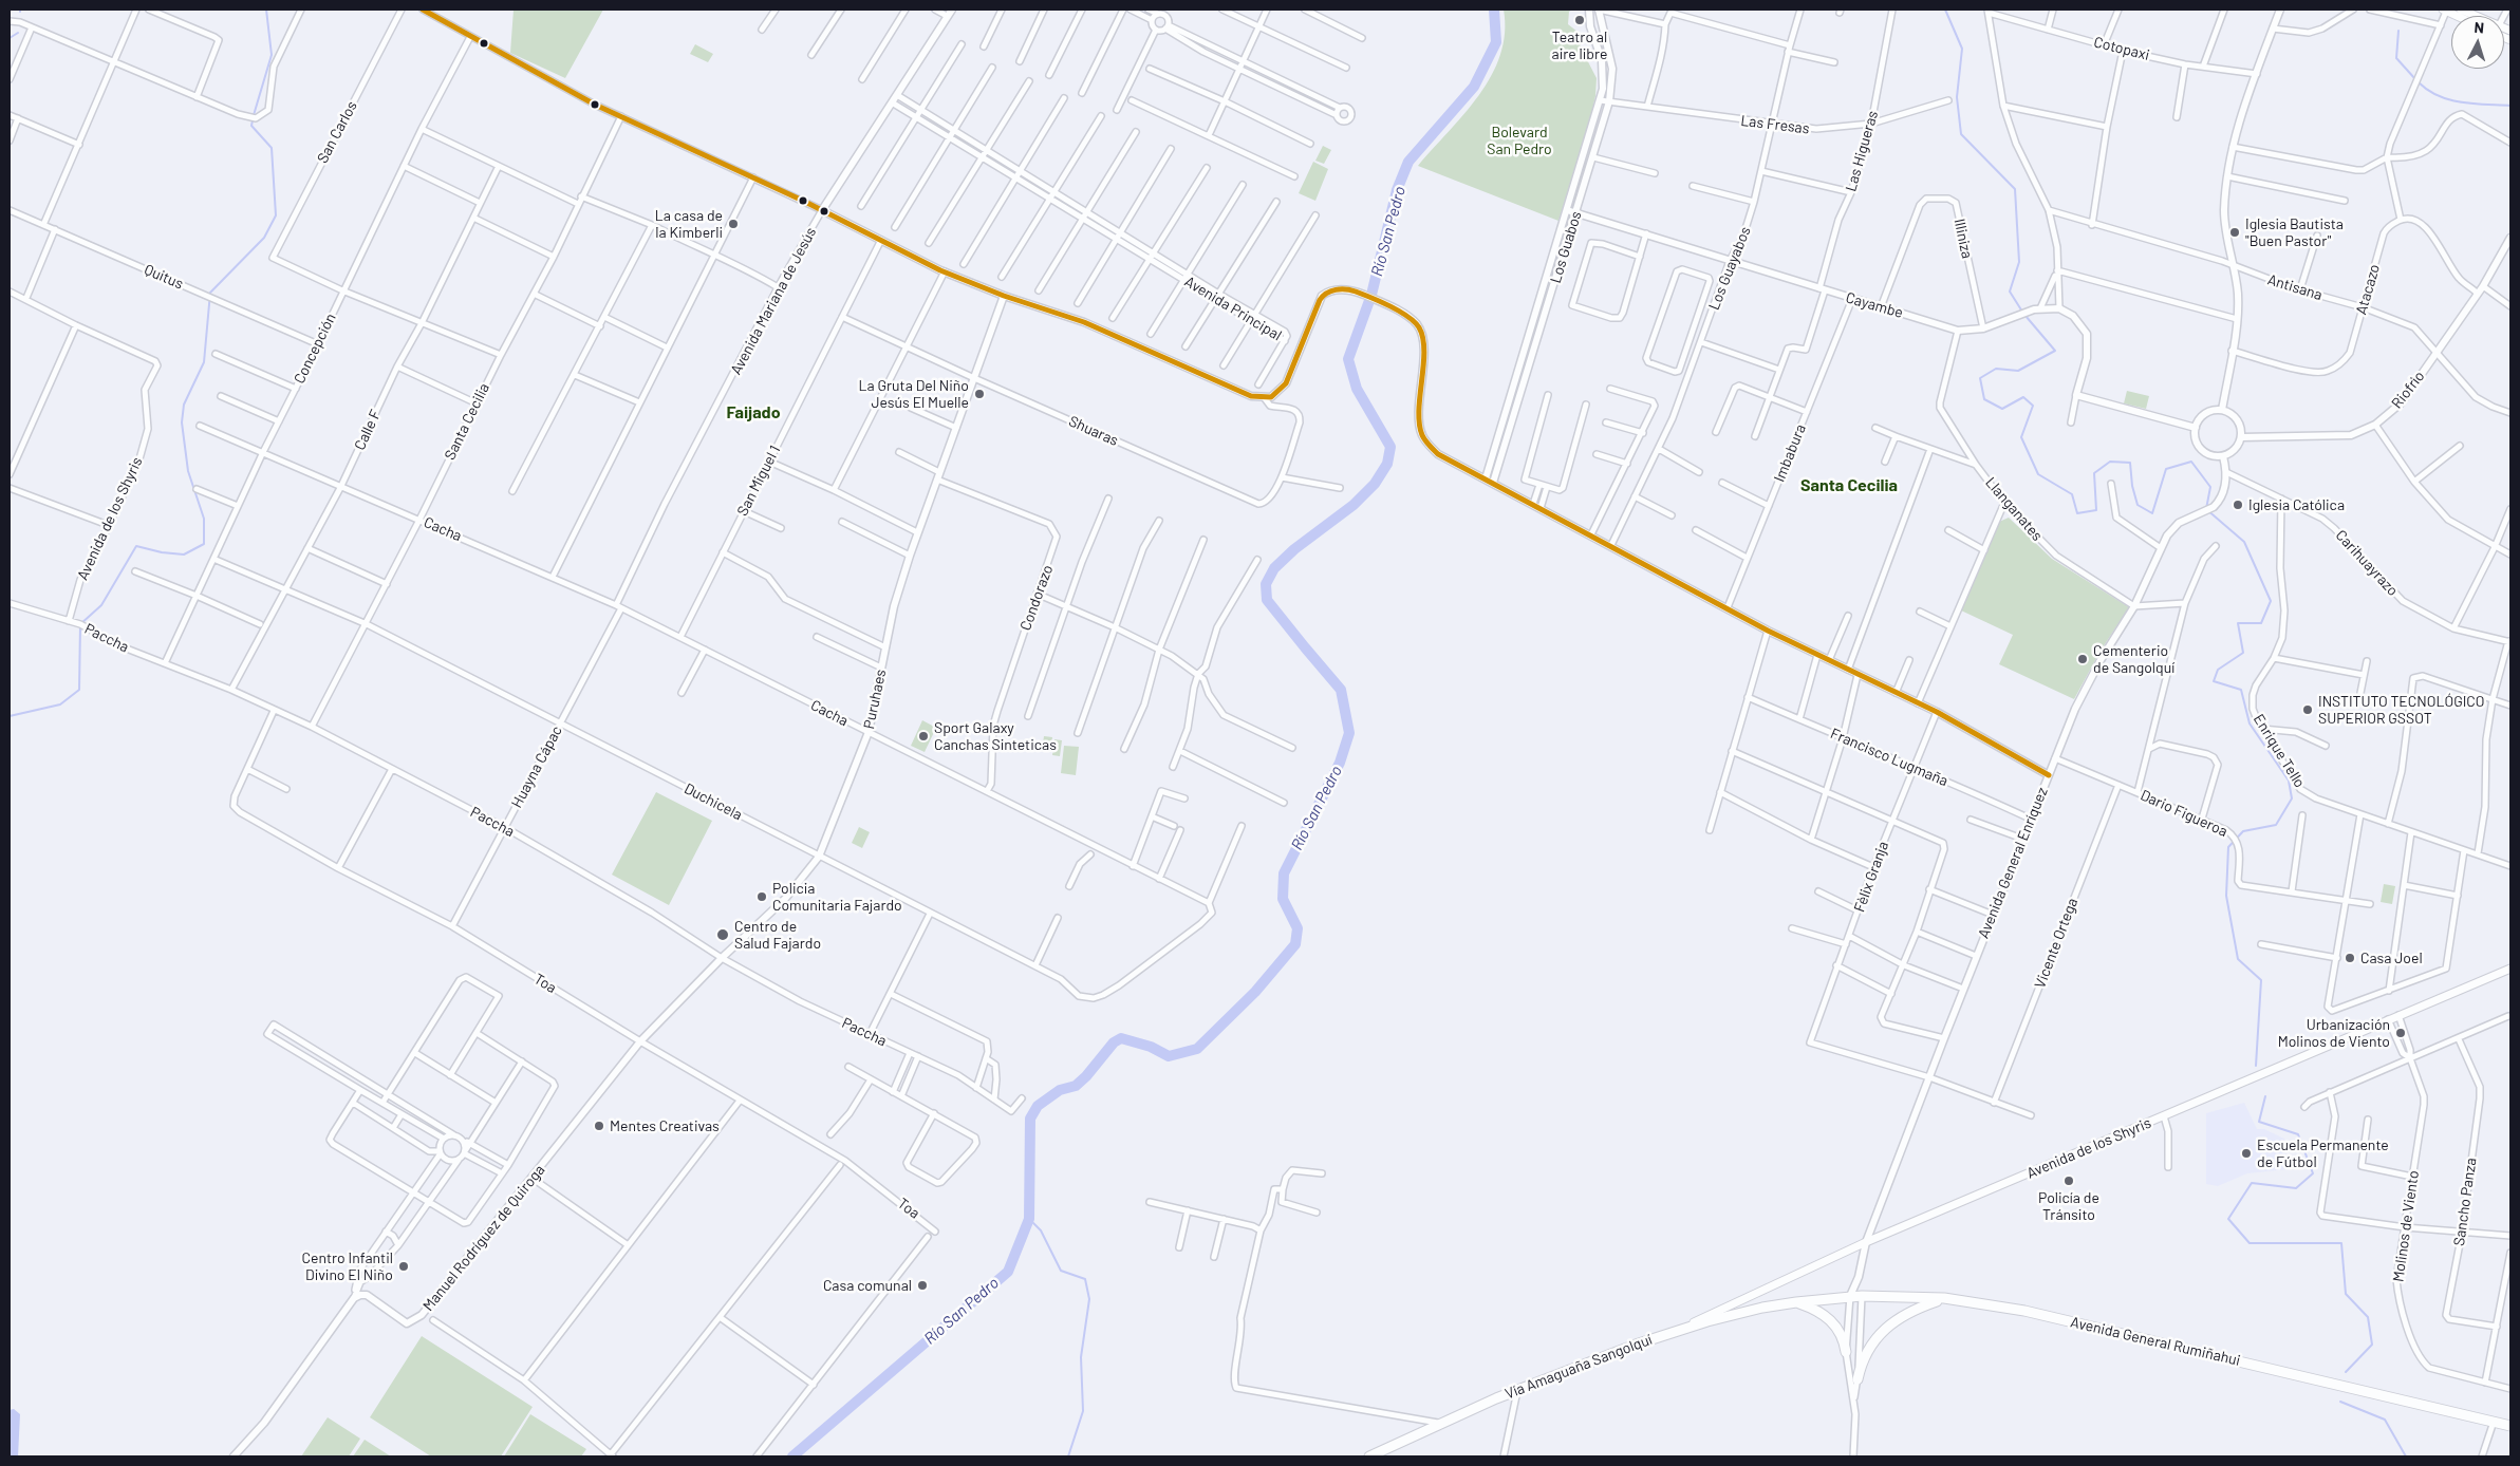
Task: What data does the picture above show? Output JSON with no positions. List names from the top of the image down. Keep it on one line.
{"streets":{"highway":["Avenida General Rumiñahui","Vía Amaguaña Sangolquí"],"main road":["Avenida de los Shyris"],"street":["Cotopaxi","Las Fresas","San Carlos","Las Higueras","Illiniza","Los Guabos","Los Guayabos","Quitus","Antisana","Atacazo","Avenida Mariana de Jesús","Cayambe","Avenida Principal","Concepción","Riofrìo","Santa Cecilia","Calle F","Shuaras","Imbabura","San Miguel 1","Llanganates","Cacha","Carihuayrazo","Condorazo","Paccha","Puruhaes","Enrique Tello","Francisco Lugmaña","Huayna Cápac","Duchicela","Dario Figueroa","Avenida General Enríquez","Fèlix Granja","Vicente Ortega","Toa","Sancho Panza","Molinos de Viento","Manuel Rodríguez de Quiroga"]},"crossings":[["Las Fresas","Las Higueras"],["Las Fresas","Los Guabos"],["Las Fresas","Los Guayabos"],["San Carlos","Concepción"],["Las Higueras","Cayambe"],["Illiniza","Cayambe"],["Los Guabos","Cayambe"],["Los Guayabos","Cayambe"],["Quitus","Concepción"],["Antisana","Atacazo"],["Antisana","Riofrìo"],["Avenida Mariana de Jesús","Avenida Principal"],["Avenida Mariana de Jesús","Cacha"],["Avenida Mariana de Jesús","Huayna Cápac"],["Cayambe","Imbabura"],["Cayambe","Llanganates"],["Concepción","Cacha"],["Concepción","Paccha"],["Concepción","Duchicela"],["Riofrìo","Avenida General Enríquez"],["Santa Cecilia","Cacha"],["Santa Cecilia","Paccha"],["Santa Cecilia","Duchicela"],["Calle F","Cacha"],["Calle F","Paccha"],["Calle F","Duchicela"],["Shuaras","San Miguel 1"],["Shuaras","Puruhaes"],["San Miguel 1","Cacha"],["Llanganates","Avenida General Enríquez"],["Avenida de los Shyris","Paccha"],["Avenida de los Shyris","Avenida General Enríquez"],["Avenida de los Shyris","Molinos de Viento"],["Avenida de los Shyris","Vía Amaguaña Sangolquí"],["Cacha","Condorazo"],["Cacha","Puruhaes"],["Cacha","Huayna Cápac"],["Cacha","Duchicela"],["Carihuayrazo","Enrique Tello"],["Carihuayrazo","Avenida General Enríquez"],["Condorazo","Puruhaes"],["Paccha","Puruhaes"],["Paccha","Huayna Cápac"],["Paccha","Toa"],["Puruhaes","Duchicela"],["Puruhaes","Toa"],["Puruhaes","Manuel Rodríguez de Quiroga"],["Francisco Lugmaña","Avenida General Enríquez"],["Francisco Lugmaña","Fèlix Granja"],["Huayna Cápac","Duchicela"],["Huayna Cápac","Toa"],["Dario Figueroa","Avenida General Enríquez"],["Dario Figueroa","Vicente Ortega"],["Avenida General Enríquez","Fèlix Granja"],["Avenida General Enríquez","Avenida General Rumiñahui"],["Toa","Manuel Rodríguez de Quiroga"],["Avenida General Rumiñahui","Vía Amaguaña Sangolquí"]],"districts":["Faijado","Santa Cecilia"],"water":["Río San Pedro"],"parks":["Bolevard San Pedro"],"places":["Teatro al aire libre","La casa de la Kimberli","Iglesia Bautista \"Buen Pastor\"","La Gruta Del Niño Jesús El Muelle","Iglesia Católica","Cementerio de Sangolquí","INSTITUTO TECNOLÓGICO SUPERIOR GSSOT","Sport Galaxy Canchas Sinteticas","Policia Comunitaria Fajardo","Centro de Salud Fajardo","Casa Joel","Urbanización Molinos de Viento","Mentes Creativas","Escuela Permanente de Fútbol","Policía de Tránsito","Centro Infantil Divino El Niño","Casa comunal"],"north":"top"}
